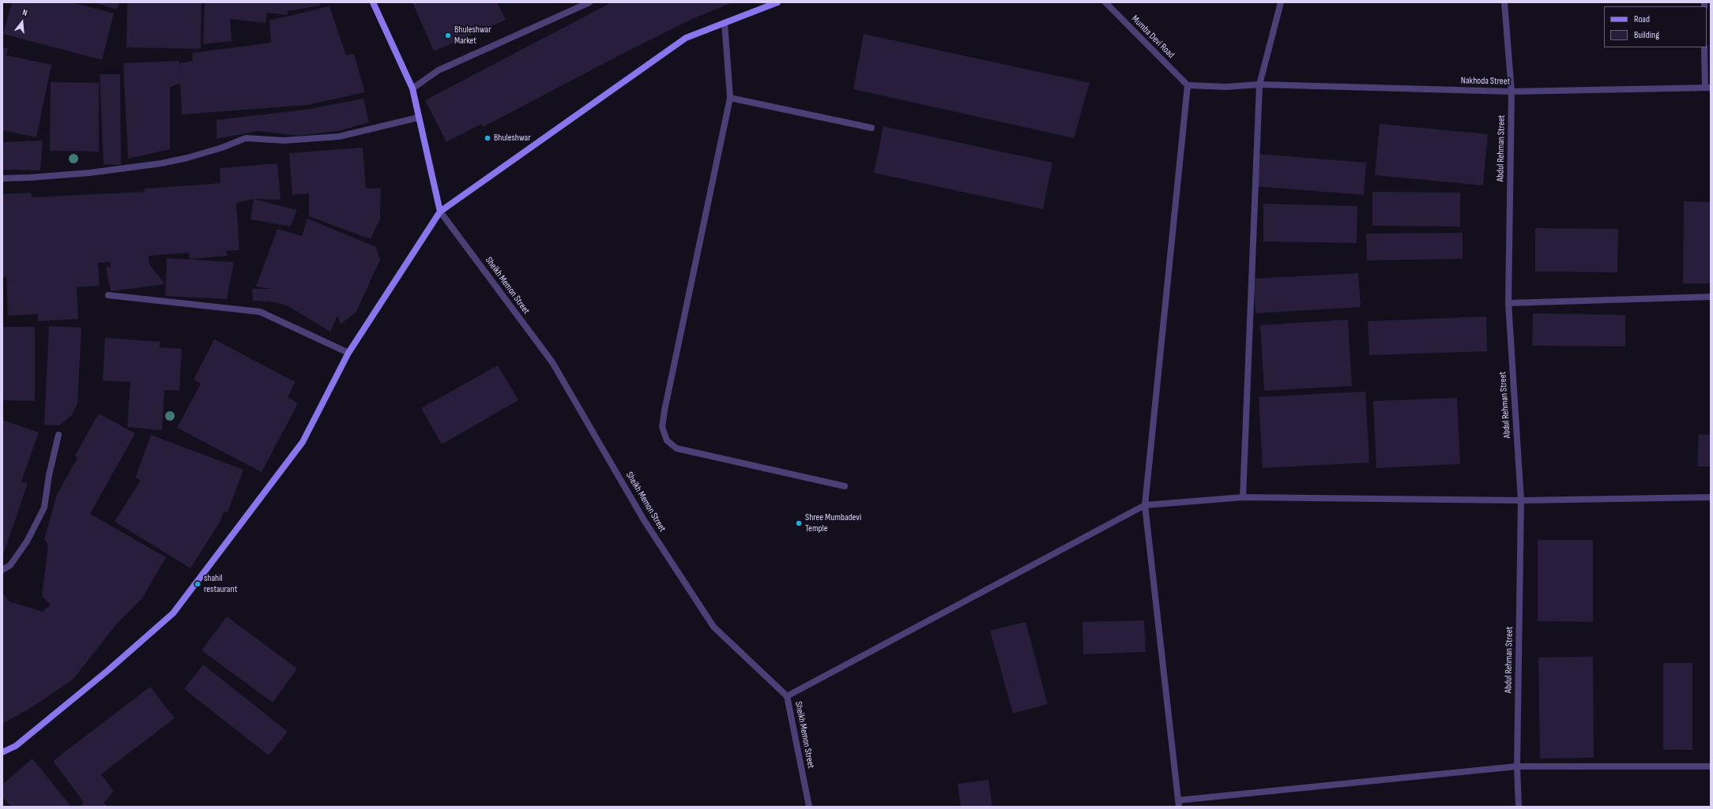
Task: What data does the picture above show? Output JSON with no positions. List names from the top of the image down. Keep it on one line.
{"streets":{"street":["Mumba Devi Road","Nakhoda Street","Abdul Rehman Street","Sheikh Memon Street"]},"crossings":[["Mumba Devi Road","Nakhoda Street"],["Nakhoda Street","Abdul Rehman Street"]],"places":["Bhuleshwar Market","Bhuleshwar","Shree Mumbadevi Temple","shahil restaurant"],"legend":["Road","Building"],"north":"top"}
